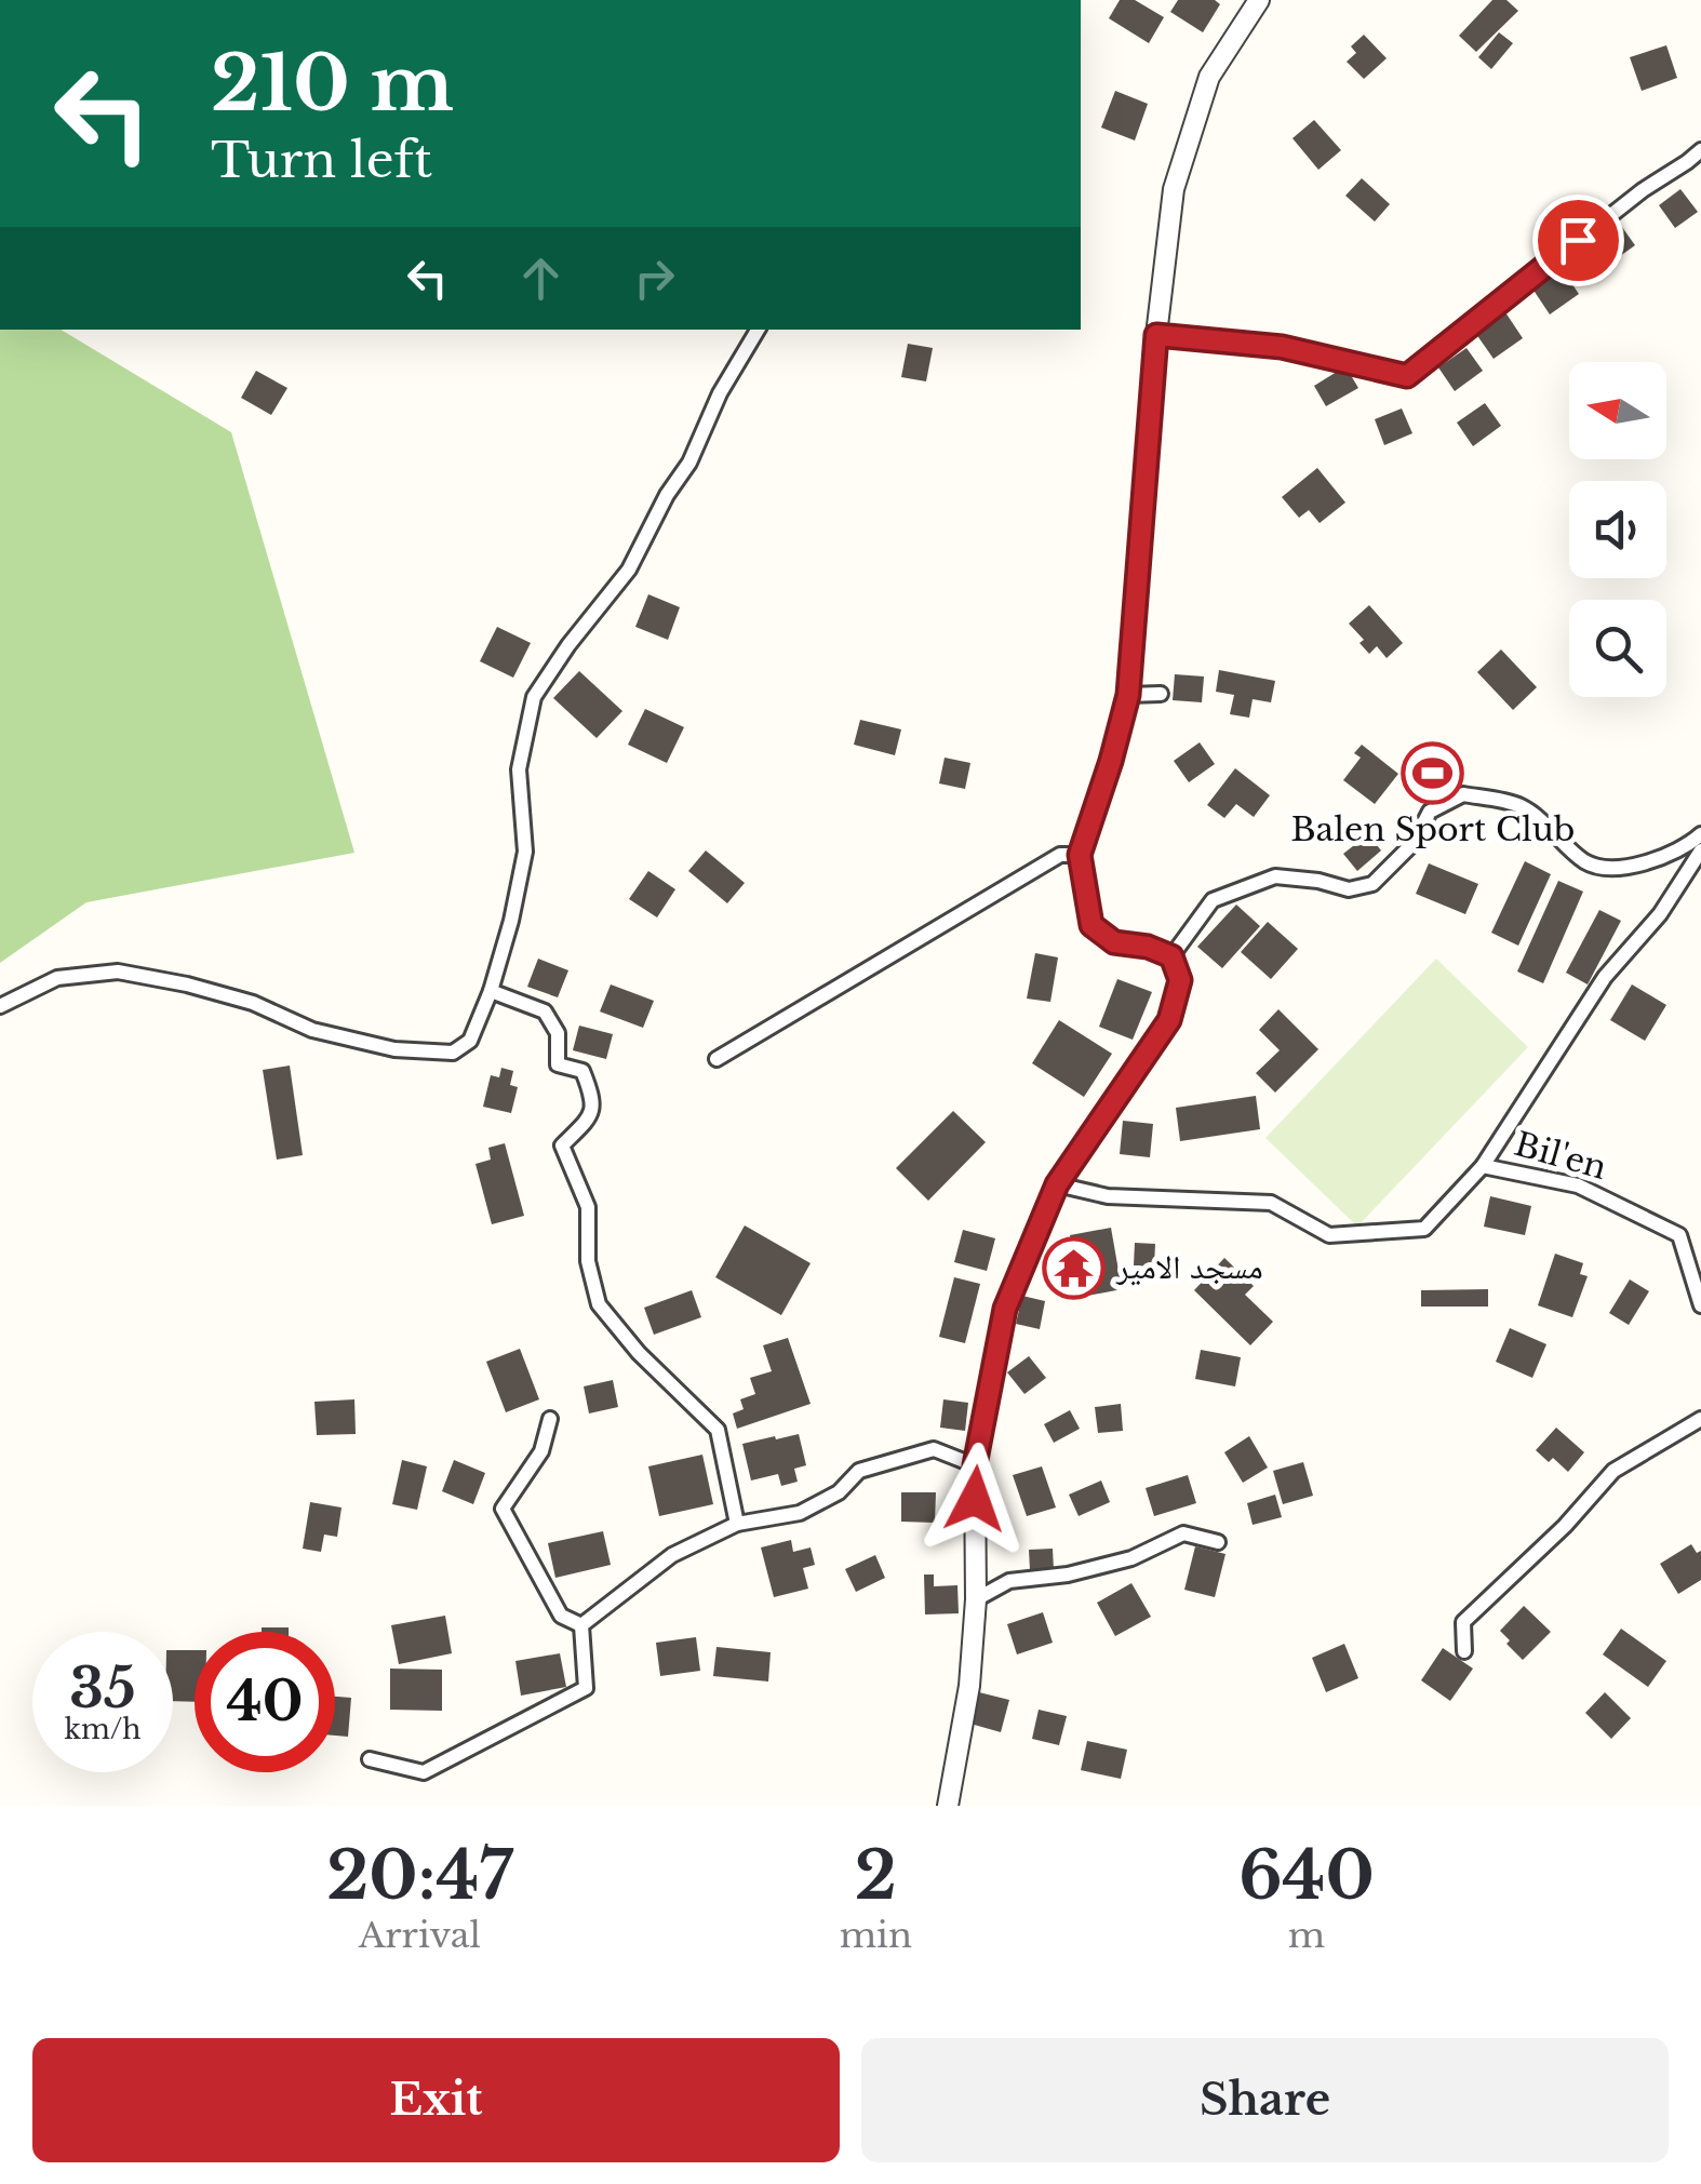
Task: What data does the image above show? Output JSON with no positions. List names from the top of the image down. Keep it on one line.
{"streets":{"street":["Bil'en"]},"places":{"sports":["Balen Sport Club"],"temple":["مسجد الامير"]},"north":"left","page":{"turn":["210 m","Turn left"],"speed":"35 km/h","limit":"40","eta":["20:47","Arrival","2","min","640","m"],"buttons":["Exit","Share"]}}
